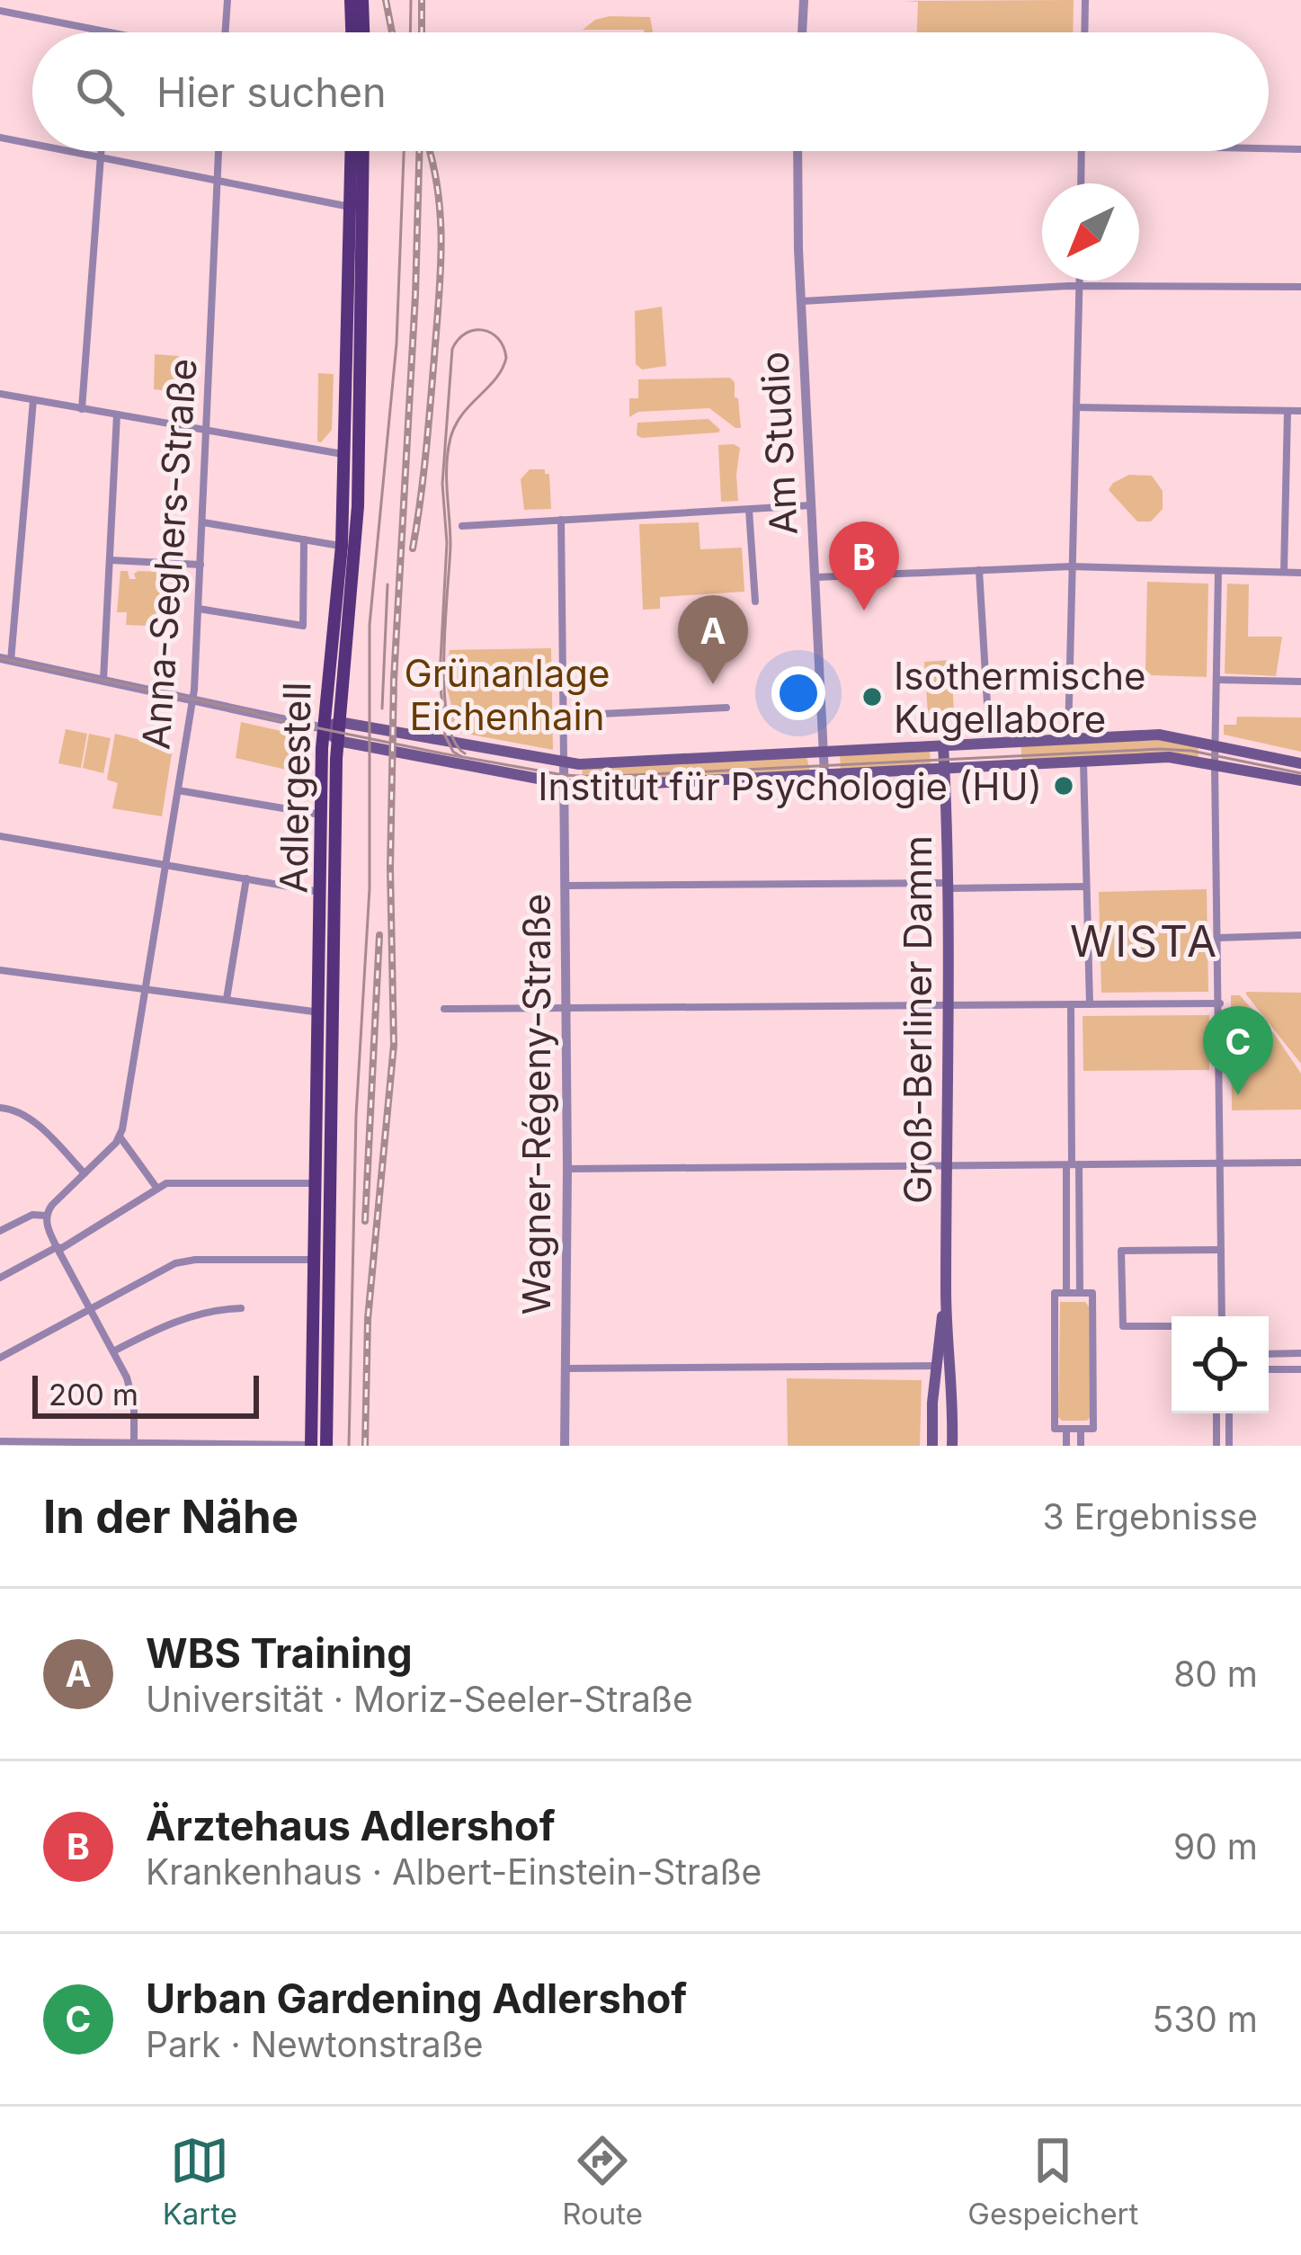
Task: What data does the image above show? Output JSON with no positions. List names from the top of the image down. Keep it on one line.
{"streets":{"main road":["Adlergestell","Groß-Berliner Damm"],"street":["Am Studio","Anna-Seghers-Straße","Wagner-Régeny-Straße"]},"districts":["WISTA"],"parks":["Grünanlage Eichenhain"],"places":["Isothermische Kugellabore","Institut für Psychologie (HU)"],"scale_bar":"200 m","north":"bottom left","page":{"search":"Hier suchen","pins":["B","A","C"],"scale":"200 m","heading":["In der Nähe","3 Ergebnisse"],"list":[{"mark":"A","name":"WBS Training","note":"Universität · Moriz-Seeler-Straße","value":"80 m"},{"mark":"B","name":"Ärztehaus Adlershof","note":"Krankenhaus · Albert-Einstein-Straße","value":"90 m"},{"mark":"C","name":"Urban Gardening Adlershof","note":"Park · Newtonstraße","value":"530 m"}],"nav":["Karte","Route","Gespeichert"]}}
